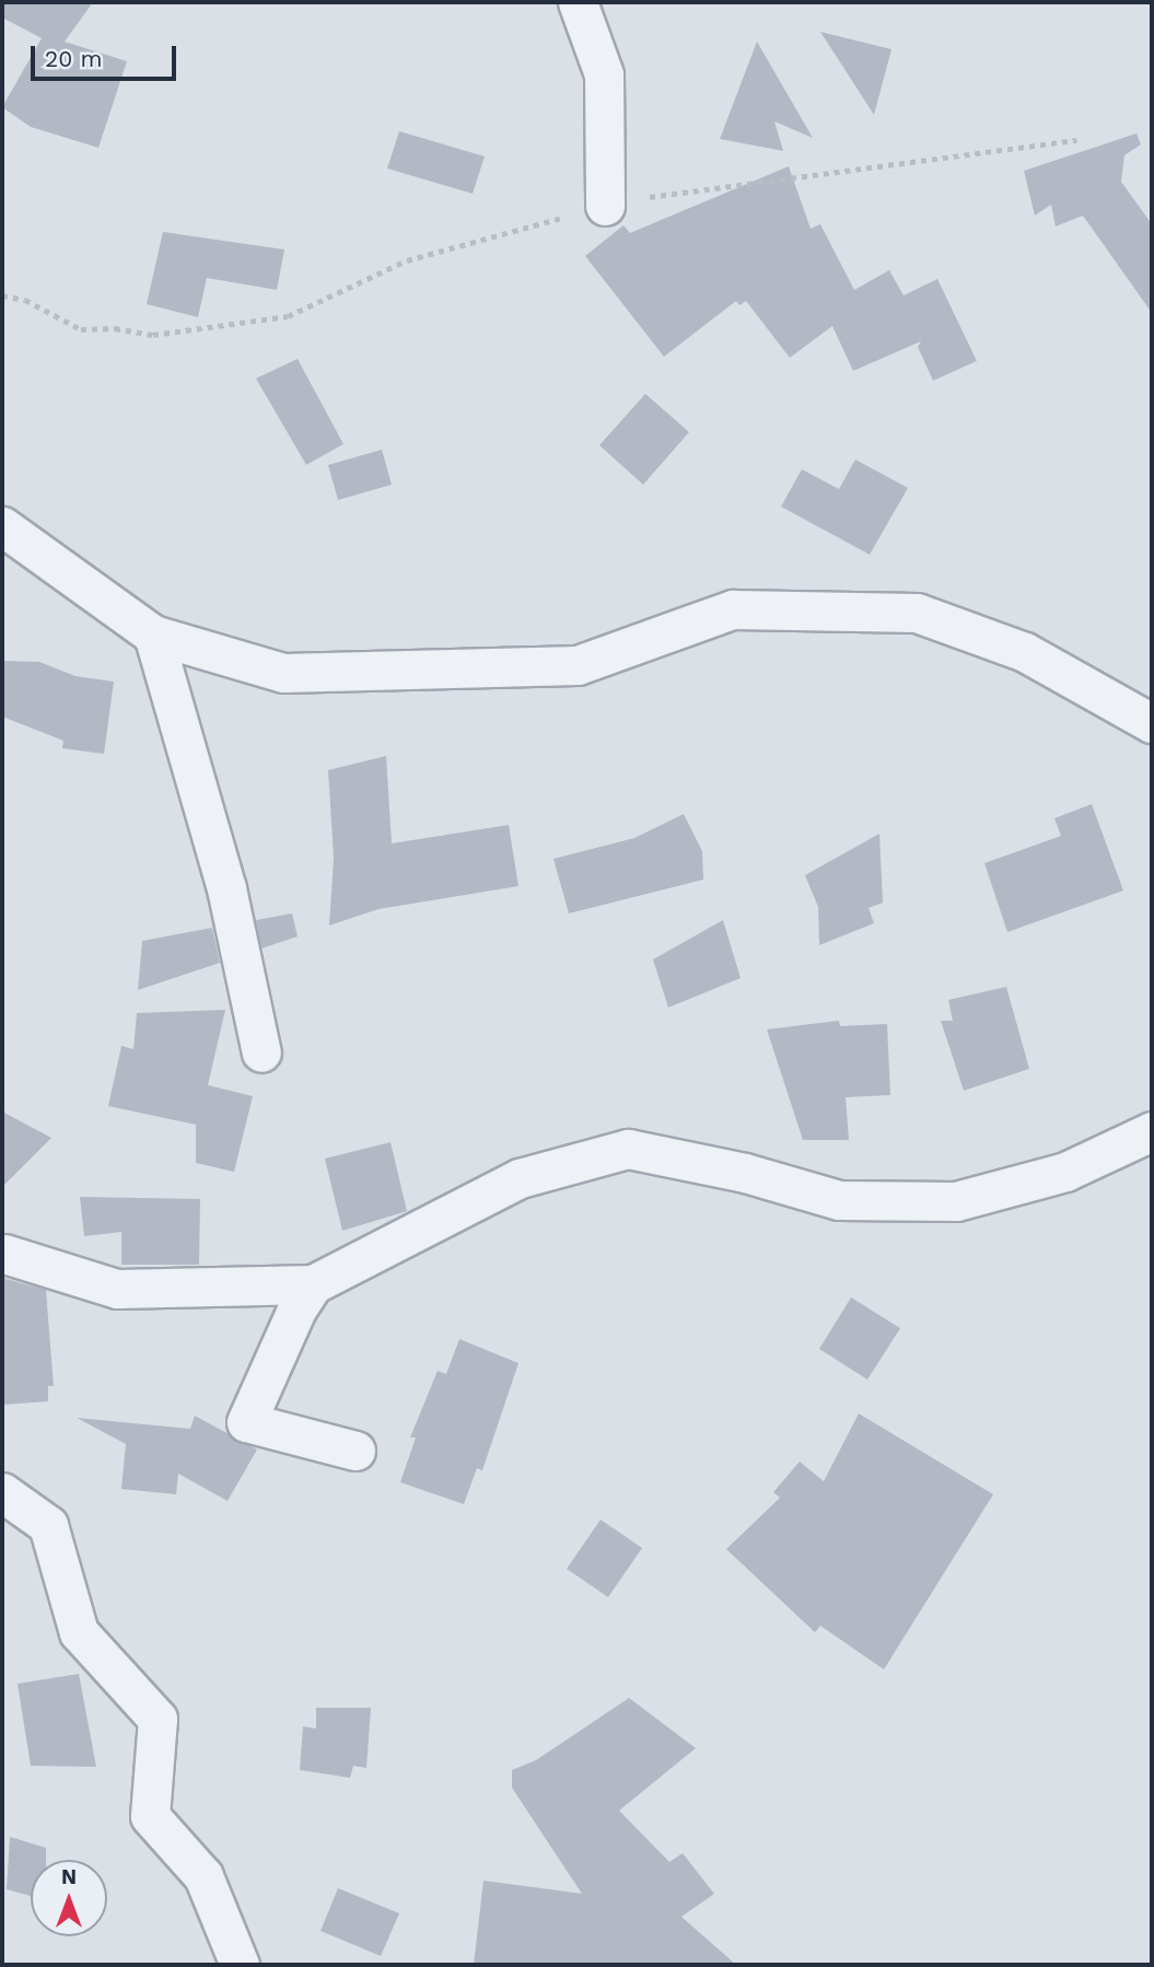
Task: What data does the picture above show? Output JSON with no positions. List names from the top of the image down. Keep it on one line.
{"scale_bar":"20 m","north":"top"}
